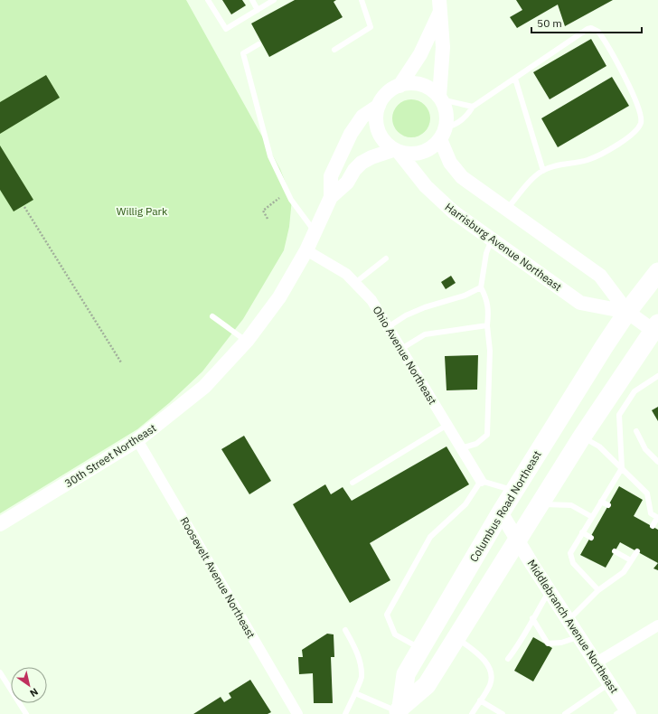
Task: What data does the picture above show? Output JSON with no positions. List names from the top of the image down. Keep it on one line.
{"streets":{"highway":["Columbus Road Northeast"],"street":["Harrisburg Avenue Northeast","Ohio Avenue Northeast","30th Street Northeast","Roosevelt Avenue Northeast","Middlebranch Avenue Northeast"]},"crossings":[["Harrisburg Avenue Northeast","30th Street Northeast"],["Harrisburg Avenue Northeast","Columbus Road Northeast"],["Ohio Avenue Northeast","30th Street Northeast"],["30th Street Northeast","Roosevelt Avenue Northeast"]],"parks":["Willig Park"],"scale_bar":"50 m","north":"bottom right"}
